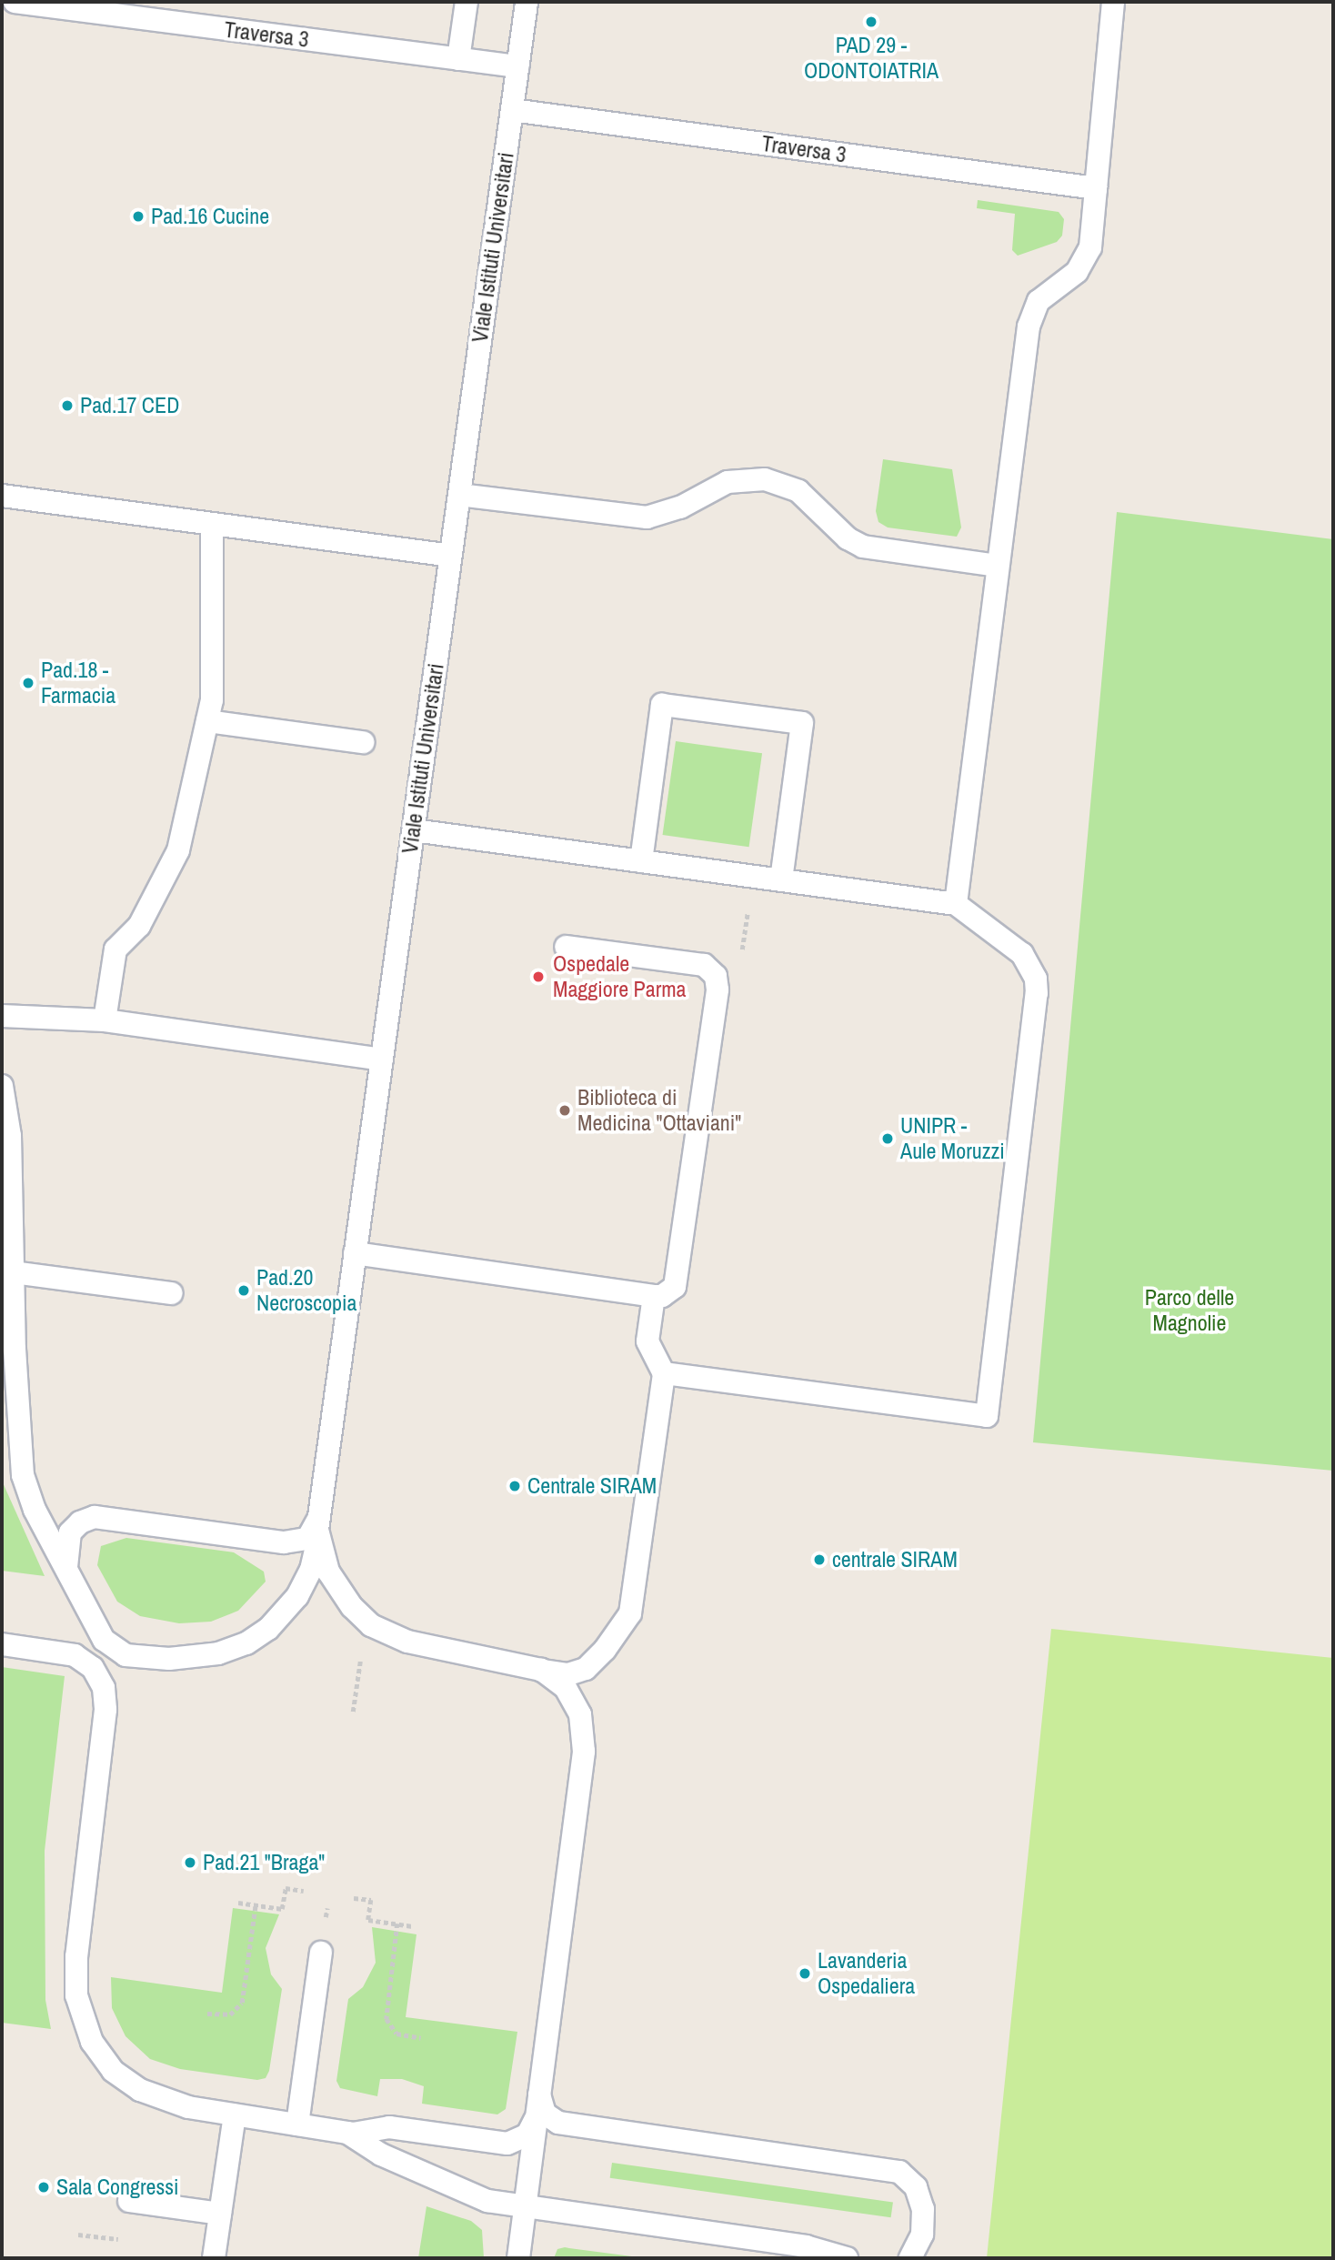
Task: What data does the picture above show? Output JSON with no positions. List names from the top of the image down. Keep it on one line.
{"streets":{"lane":["Traversa 3","Viale Istituti Universitari"]},"crossings":[["Traversa 3","Viale Istituti Universitari"]],"parks":["Parco delle Magnolie"],"places":["PAD 29 - ODONTOIATRIA","Pad.16 Cucine","Pad.17 CED","Pad.18 - Farmacia","Ospedale Maggiore Parma","Biblioteca di Medicina \"Ottaviani\"","UNIPR - Aule Moruzzi","Pad.20 Necroscopia","Centrale SIRAM","centrale SIRAM","Pad.21 \"Braga\"","Lavanderia Ospedaliera","Sala Congressi"]}
